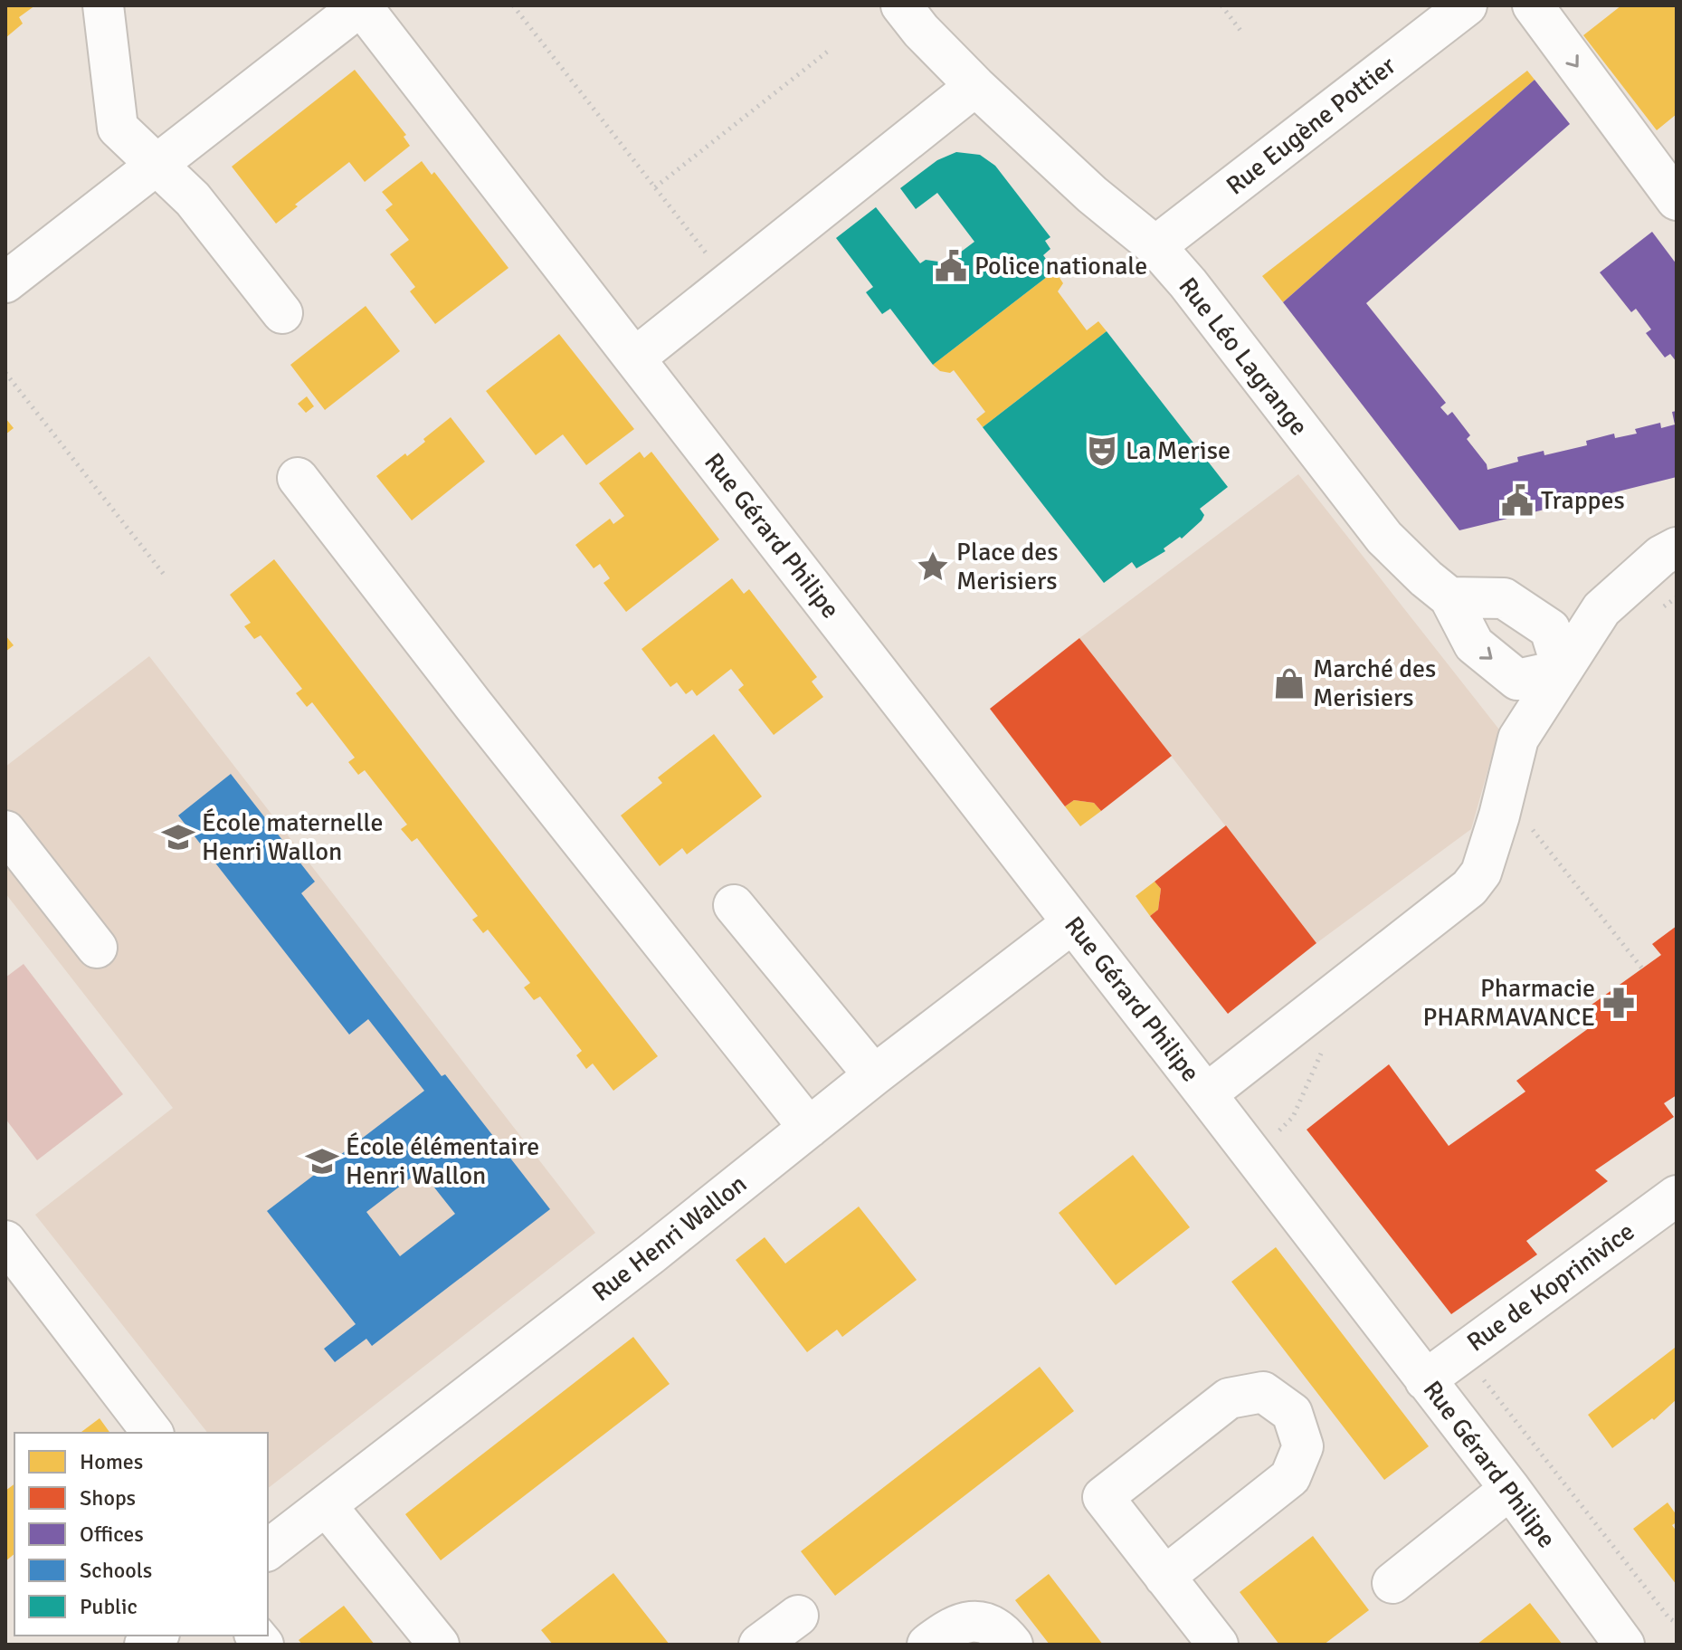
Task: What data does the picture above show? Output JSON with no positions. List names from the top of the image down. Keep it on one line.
{"streets":{"street":["Rue Eugène Pottier","Rue Léo Lagrange","Rue Gérard Philipe","Rue Henri Wallon","Rue de Koprinivice"]},"crossings":[["Rue Eugène Pottier","Rue Léo Lagrange"],["Rue Gérard Philipe","Rue Henri Wallon"],["Rue Gérard Philipe","Rue de Koprinivice"]],"places":{"public building":["Police nationale","Trappes"],"theatre":["La Merise"],"place":["Place des Merisiers"],"shop":["Marché des Merisiers"],"school or university":["École maternelle Henri Wallon","École élémentaire Henri Wallon"],"pharmacy":["Pharmacie PHARMAVANCE"]},"legend":["Homes","Shops","Offices","Schools","Public"]}
